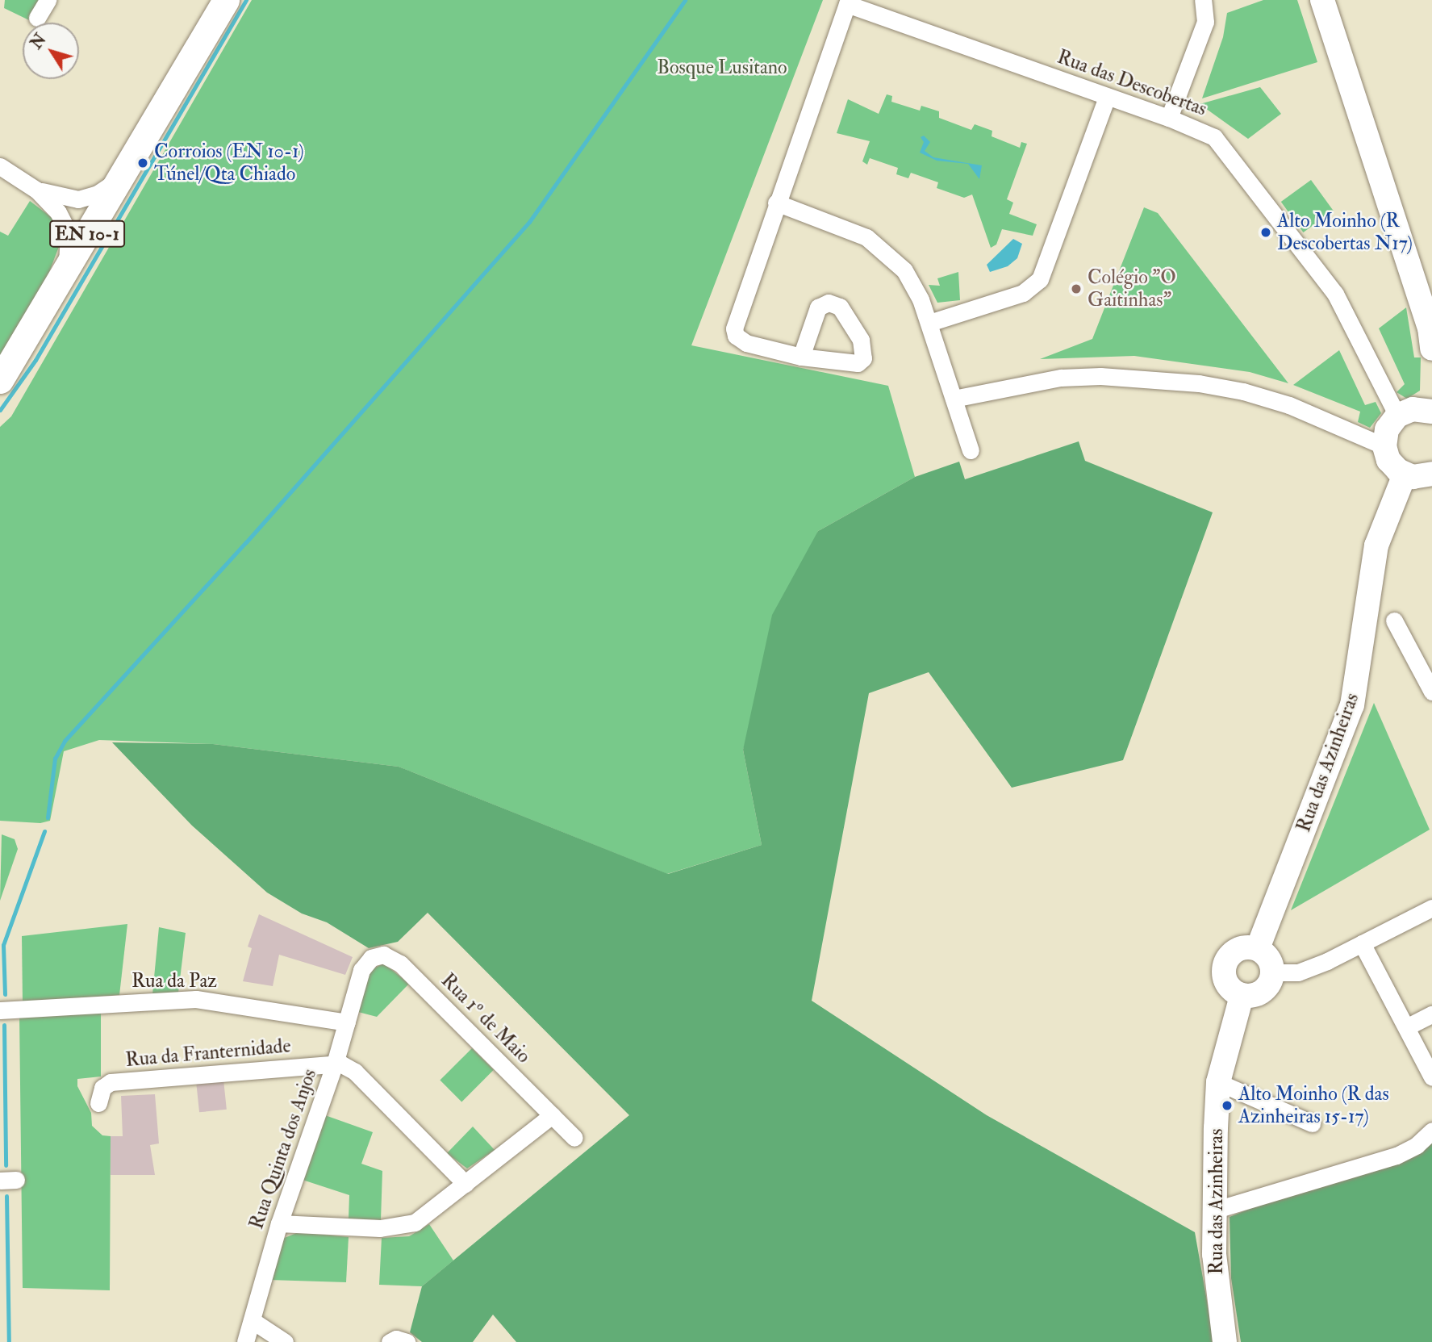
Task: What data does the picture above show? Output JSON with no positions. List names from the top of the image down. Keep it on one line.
{"streets":{"main road":["EN 10-1"],"street":["Rua das Descobertas","Rua das Azinheiras","Rua da Paz","Rua 1º de Maio","Rua da Franternidade","Rua Quinta dos Anjos"]},"crossings":[["Rua da Paz","Rua Quinta dos Anjos"],["Rua 1º de Maio","Rua Quinta dos Anjos"],["Rua da Franternidade","Rua Quinta dos Anjos"]],"parks":["Bosque Lusitano"],"places":["Corroios (EN 10-1) Túnel/Qta Chiado","Alto Moinho (R Descobertas N17)","Colégio \"O Gaitinhas\"","Alto Moinho (R das Azinheiras 15-17)"],"north":"top left"}
